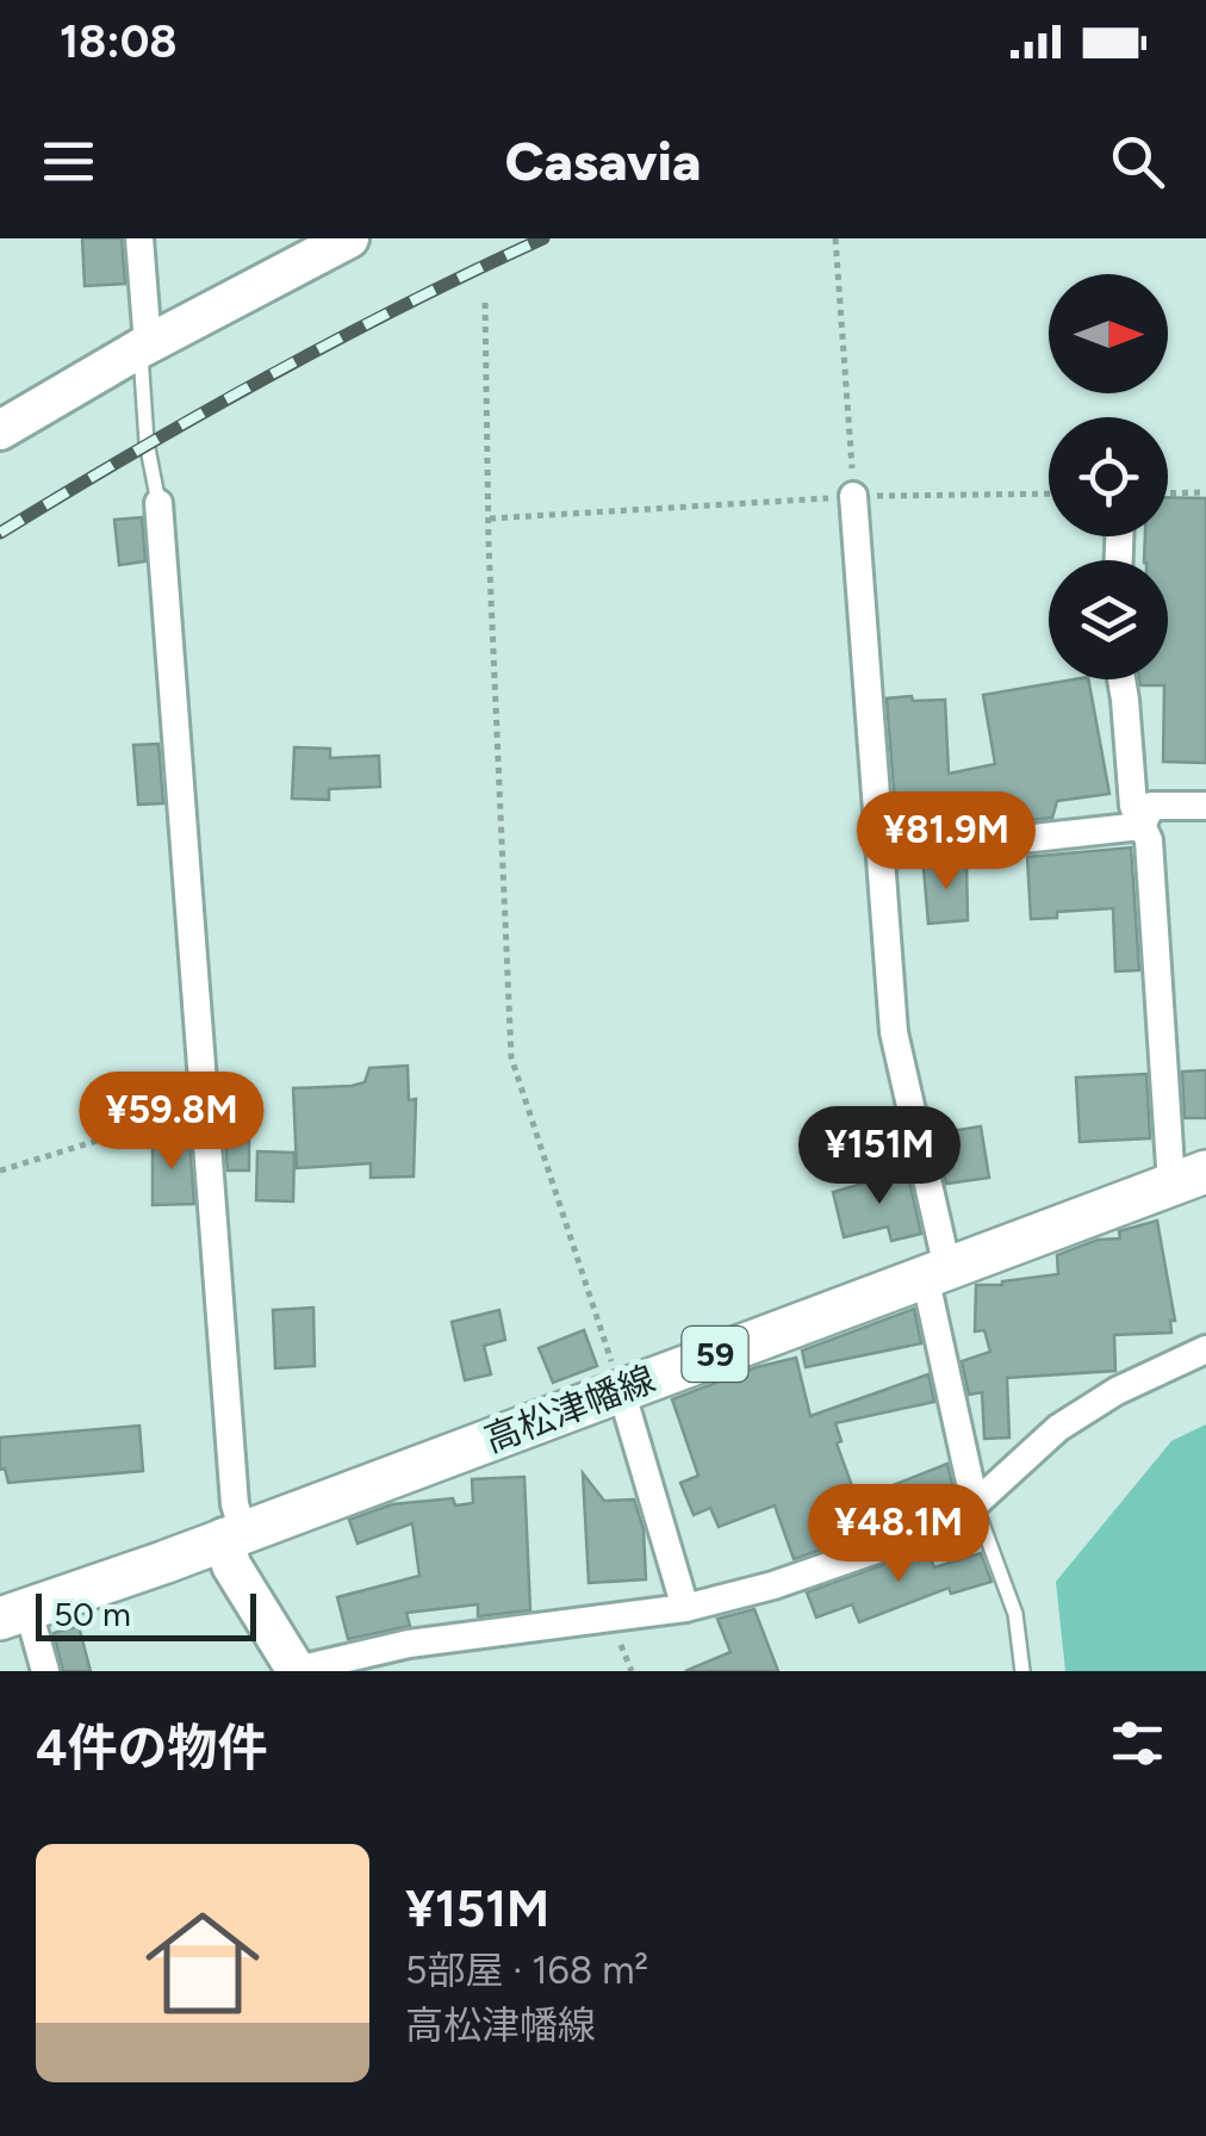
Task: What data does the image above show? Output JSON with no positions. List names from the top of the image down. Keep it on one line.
{"streets":{"main road":["59","高松津幡線"]},"scale_bar":"50 m","north":"right","page":{"status":"18:08","header":"Casavia","price":["¥81.9M","¥59.8M","¥151M","¥48.1M"],"scale":"50 m","heading":"4件の物件","list":[{"name":"¥151M","note":"5部屋 · 168 m² · 高松津幡線"}]}}
